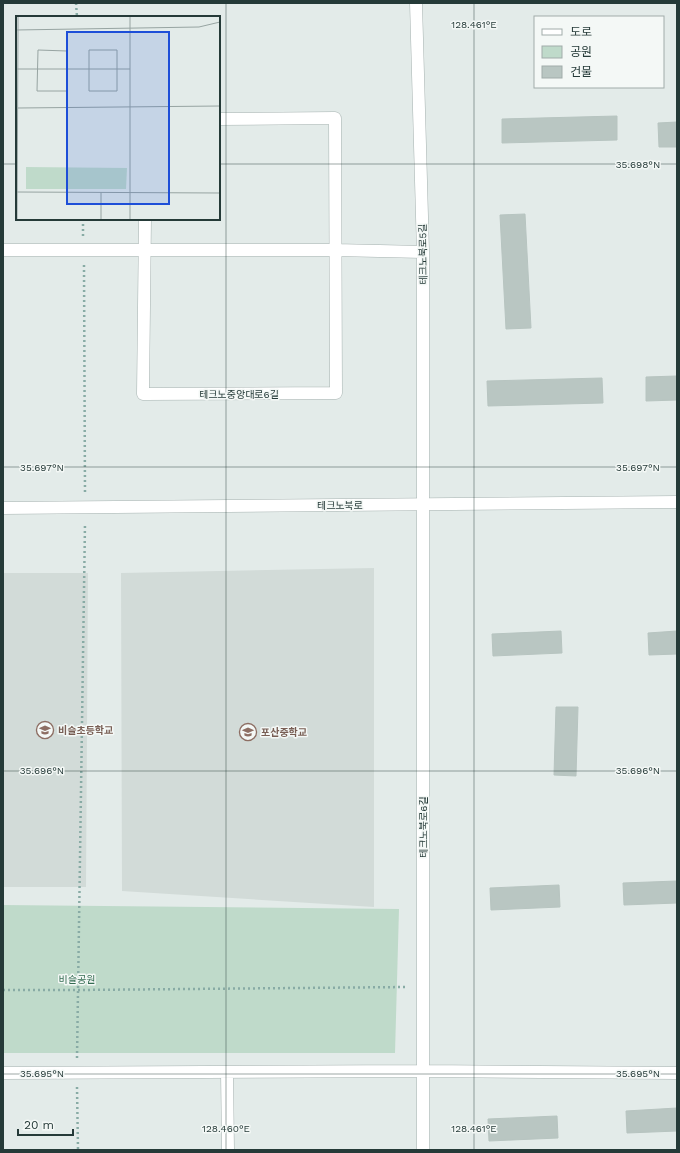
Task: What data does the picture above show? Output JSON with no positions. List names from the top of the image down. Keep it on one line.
{"streets":{"street":["테크노북로5길","테크노중앙대로6길","테크노북로","테크노북로6길"]},"crossings":[["테크노북로5길","테크노북로"],["테크노북로5길","테크노북로6길"],["테크노북로","테크노북로6길"]],"parks":["비슬공원"],"places":{"school or university":["비슬초등학교","포산중학교"]},"legend":["도로","공원","건물"],"scale_bar":"20 m","coordinates":["128.461°E","35.698°N","35.697°N","35.696°N","35.695°N","128.460°E"]}
